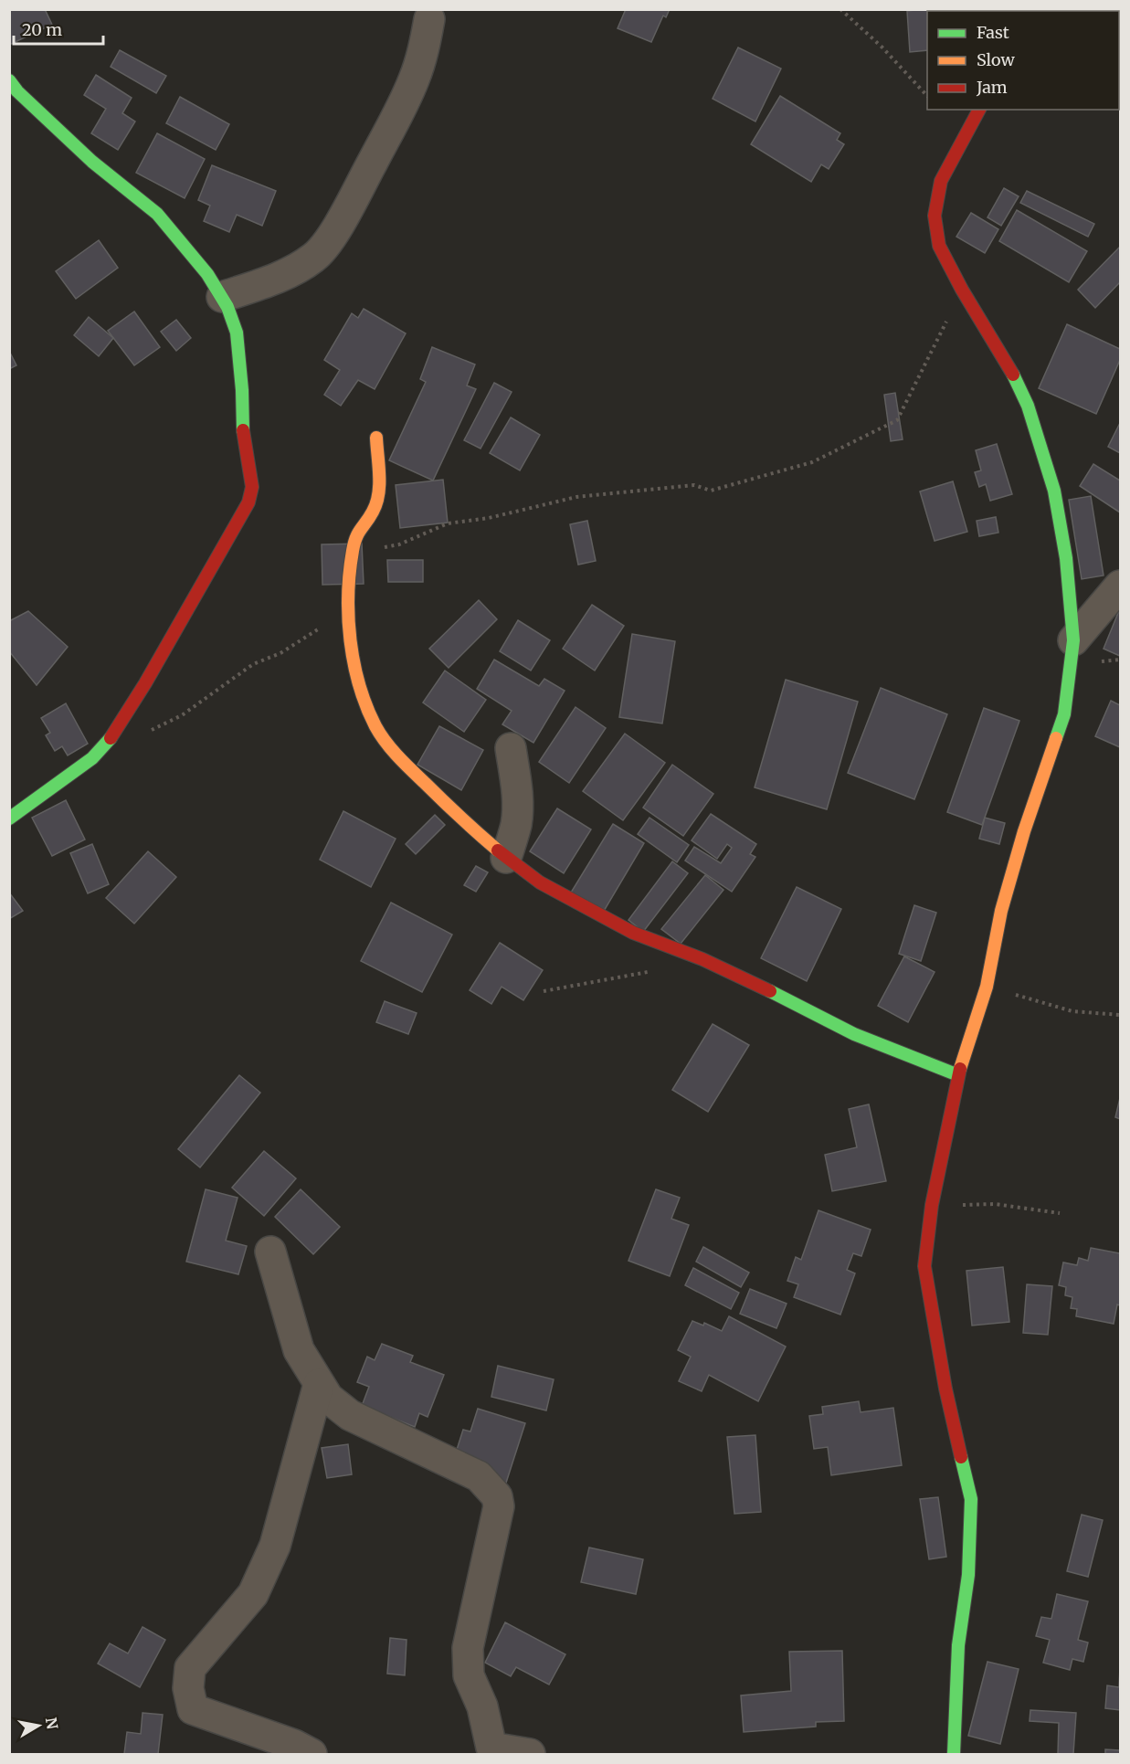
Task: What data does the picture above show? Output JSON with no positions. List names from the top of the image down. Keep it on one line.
{"legend":["Fast","Slow","Jam"],"scale_bar":"20 m","north":"right"}
